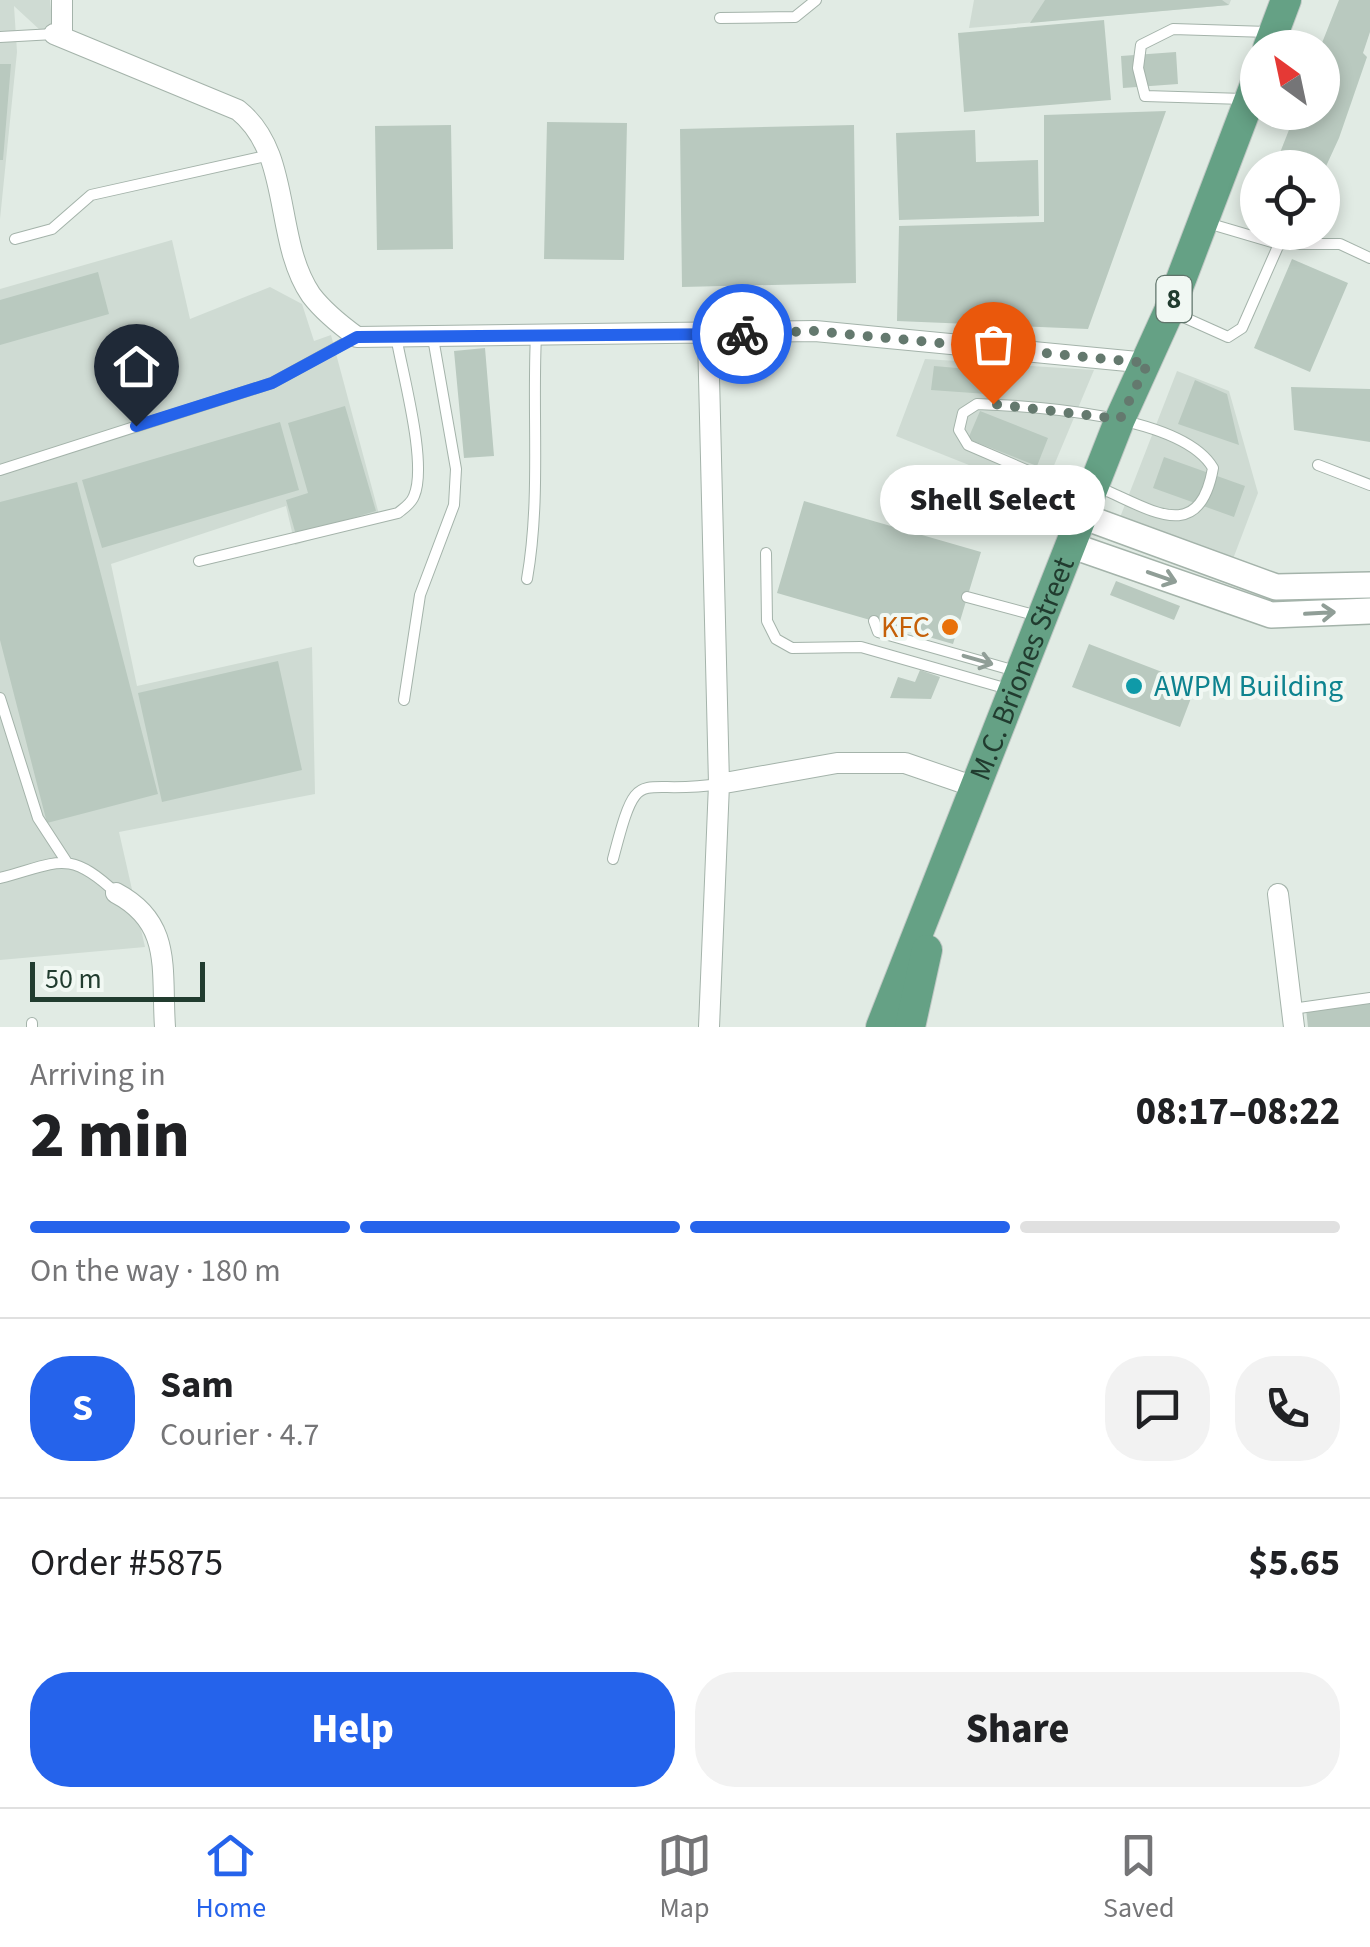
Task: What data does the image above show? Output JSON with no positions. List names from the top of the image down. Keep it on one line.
{"streets":{"main road":["8","M.C. Briones Street"]},"places":["Shell Select","KFC","AWPM Building"],"scale_bar":"50 m","north":"top left","page":{"bubble":"Shell Select","scale":"50 m","heading":["2 min","Arriving in","08:17–08:22"],"panel":["Sam","Courier · 4.7","Order #5875","$5.65"],"bar":"On the way · 180 m","round":"S","buttons":["Help","Share"],"tabs":["Home","Map","Saved"]}}
